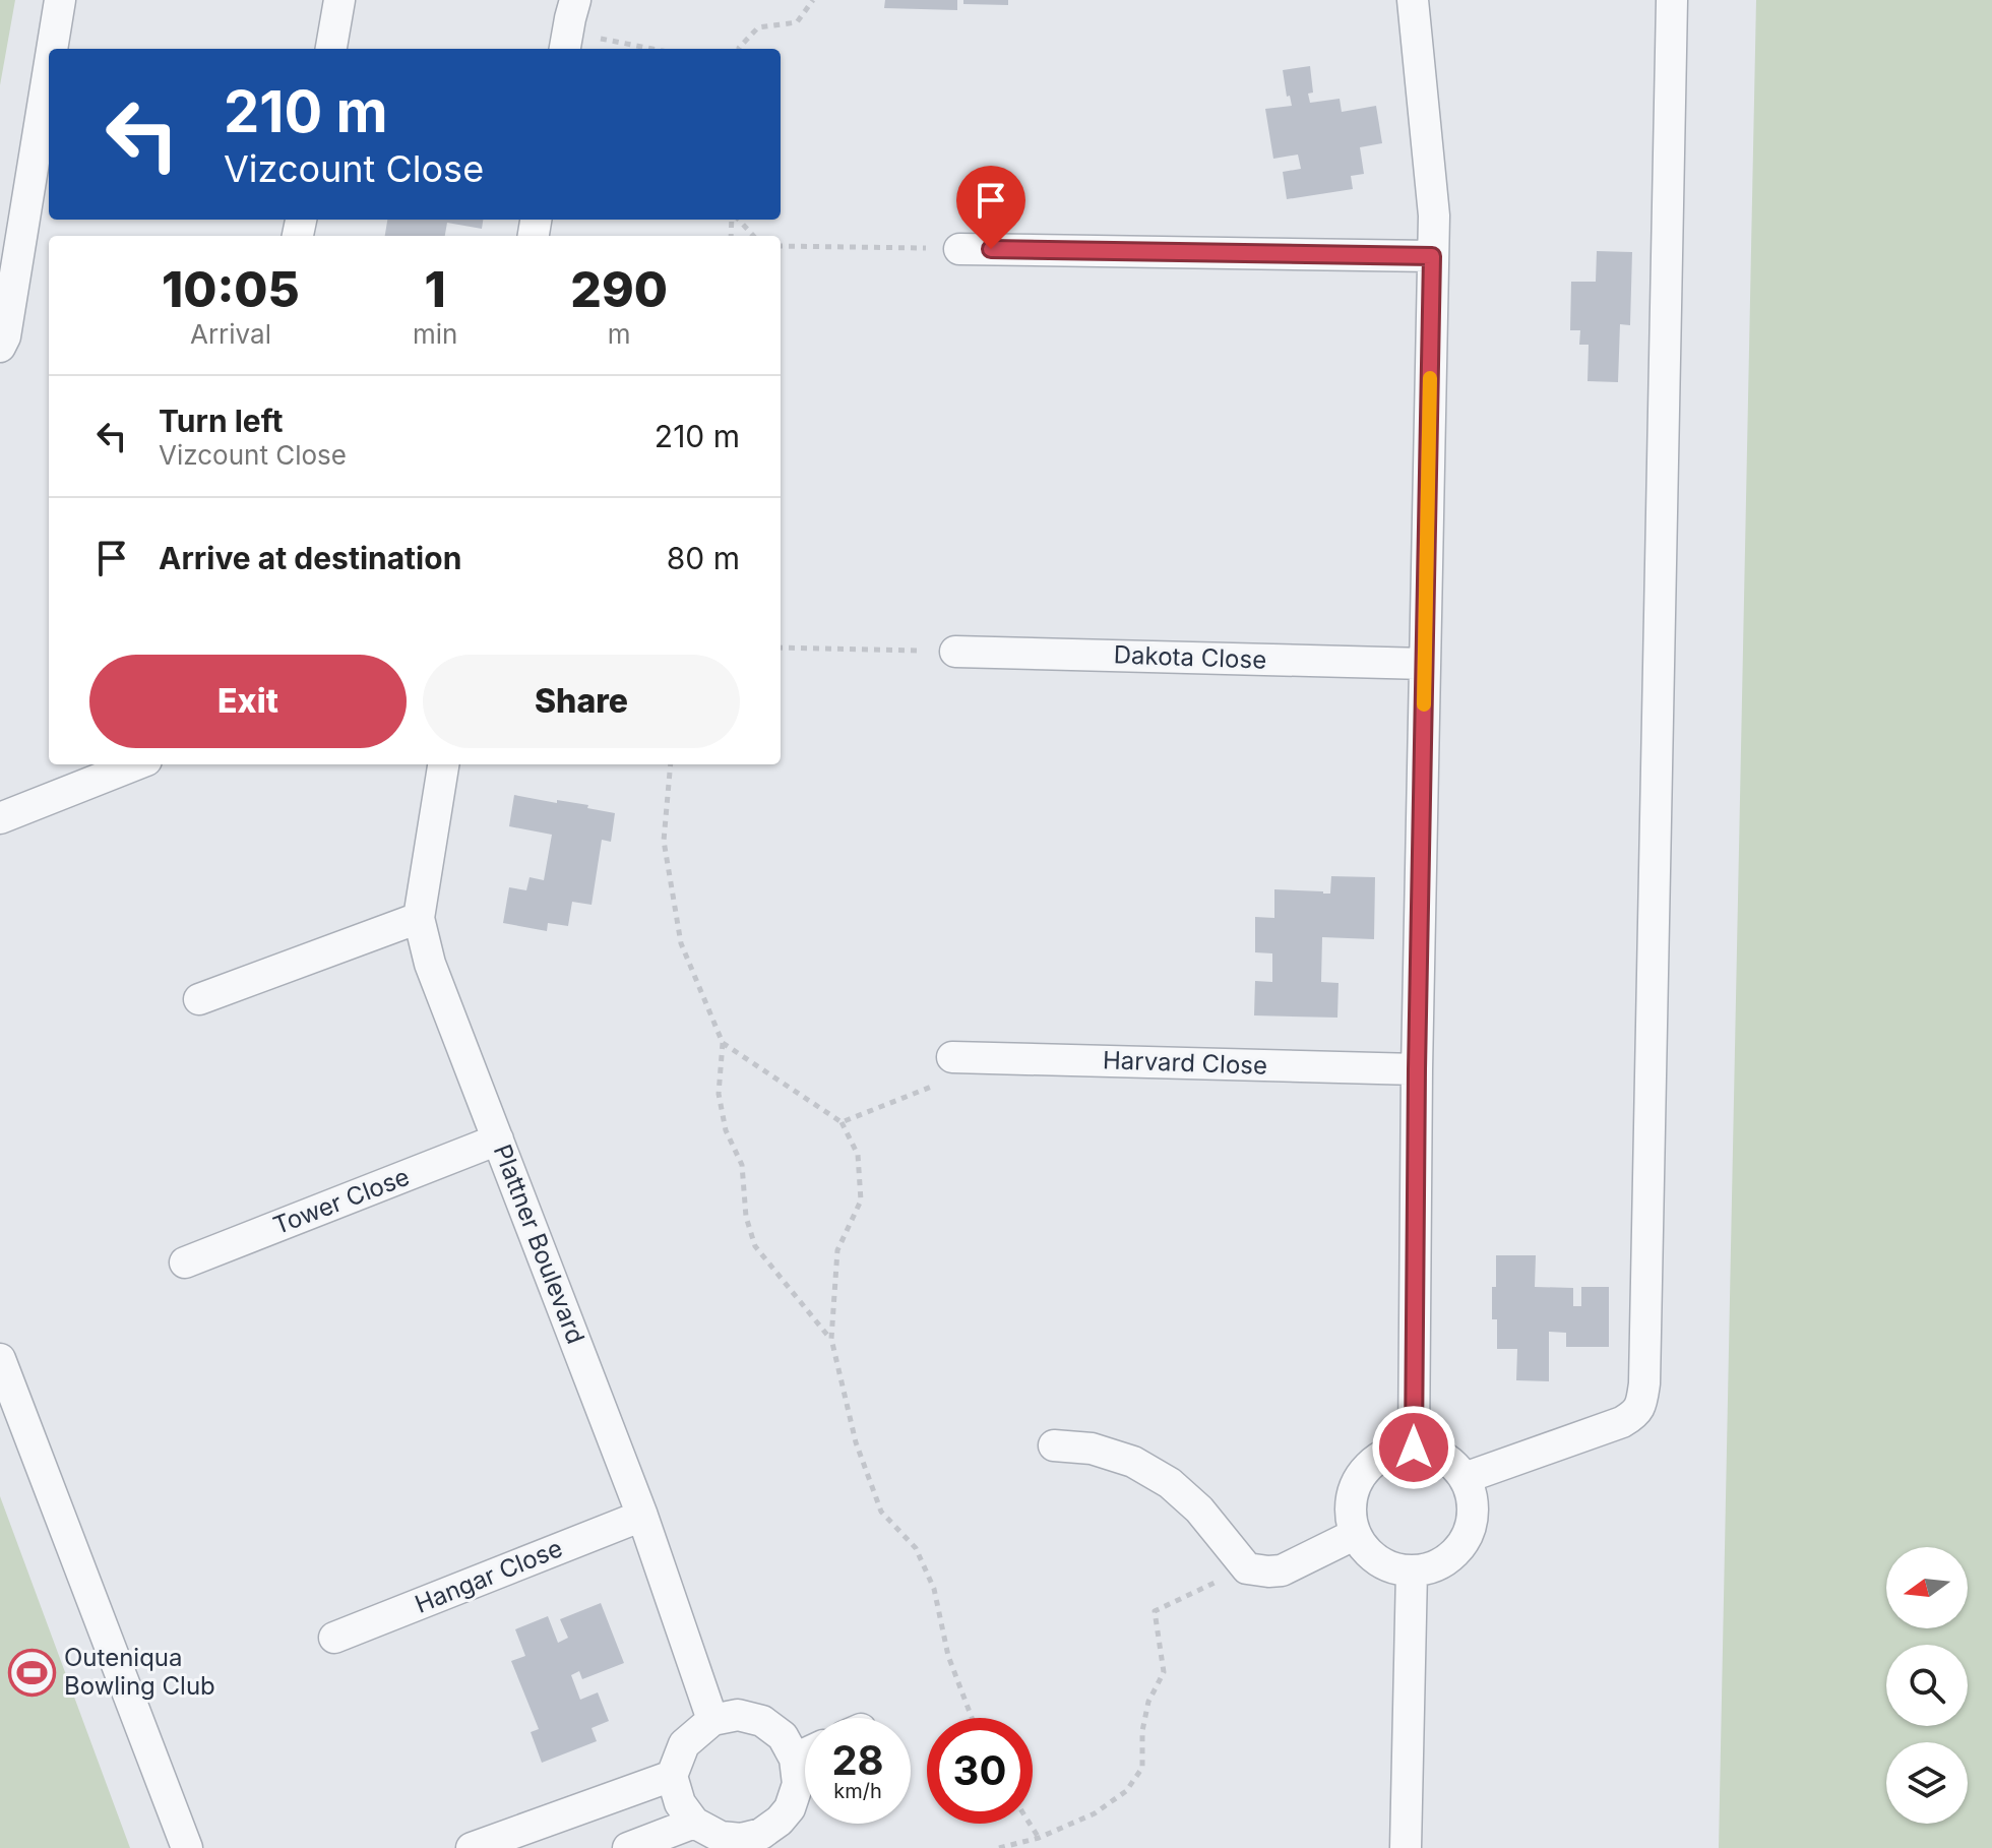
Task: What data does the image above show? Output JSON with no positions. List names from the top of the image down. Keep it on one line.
{"streets":{"street":["Dakota Close","Harvard Close","Tower Close","Plattner Boulevard","Hangar Close"]},"crossings":[["Tower Close","Plattner Boulevard"],["Plattner Boulevard","Hangar Close"]],"places":{"sports":["Outeniqua Bowling Club"]},"north":"left","page":{"turn":["210 m","Vizcount Close"],"eta":["10:05","Arrival","1","min","290","m"],"list":[{"name":"Turn left","note":"Vizcount Close","value":"210 m"},{"name":"Arrive at destination","value":"80 m"}],"buttons":["Exit","Share"],"speed":"28 km/h","limit":"30"}}
